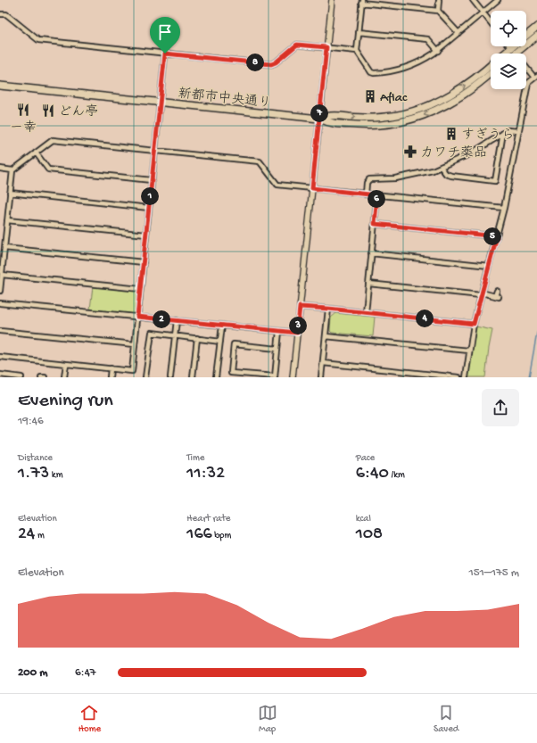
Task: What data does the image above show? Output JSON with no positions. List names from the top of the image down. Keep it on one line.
{"streets":{"main road":["新都市中央通り"]},"places":{"building":["Aflac","すぎうら"],"restaurant":["ー幸","どん亭"],"pharmacy":["カワチ薬品"]},"page":{"pins":["8","7","1","6","5","4","2","3"],"heading":["Evening run","19:46"],"stats":[["Distance","1.73 km"],["Time","11:32"],["Pace","6:40 /km"],["Elevation","24 m"],["Heart rate","166 bpm"],["kcal","108"]],"chart":["Elevation","151–175 m"],"list":[{"name":"200 m","note":"6:47"}],"tabs":["Home","Map","Saved"]}}
